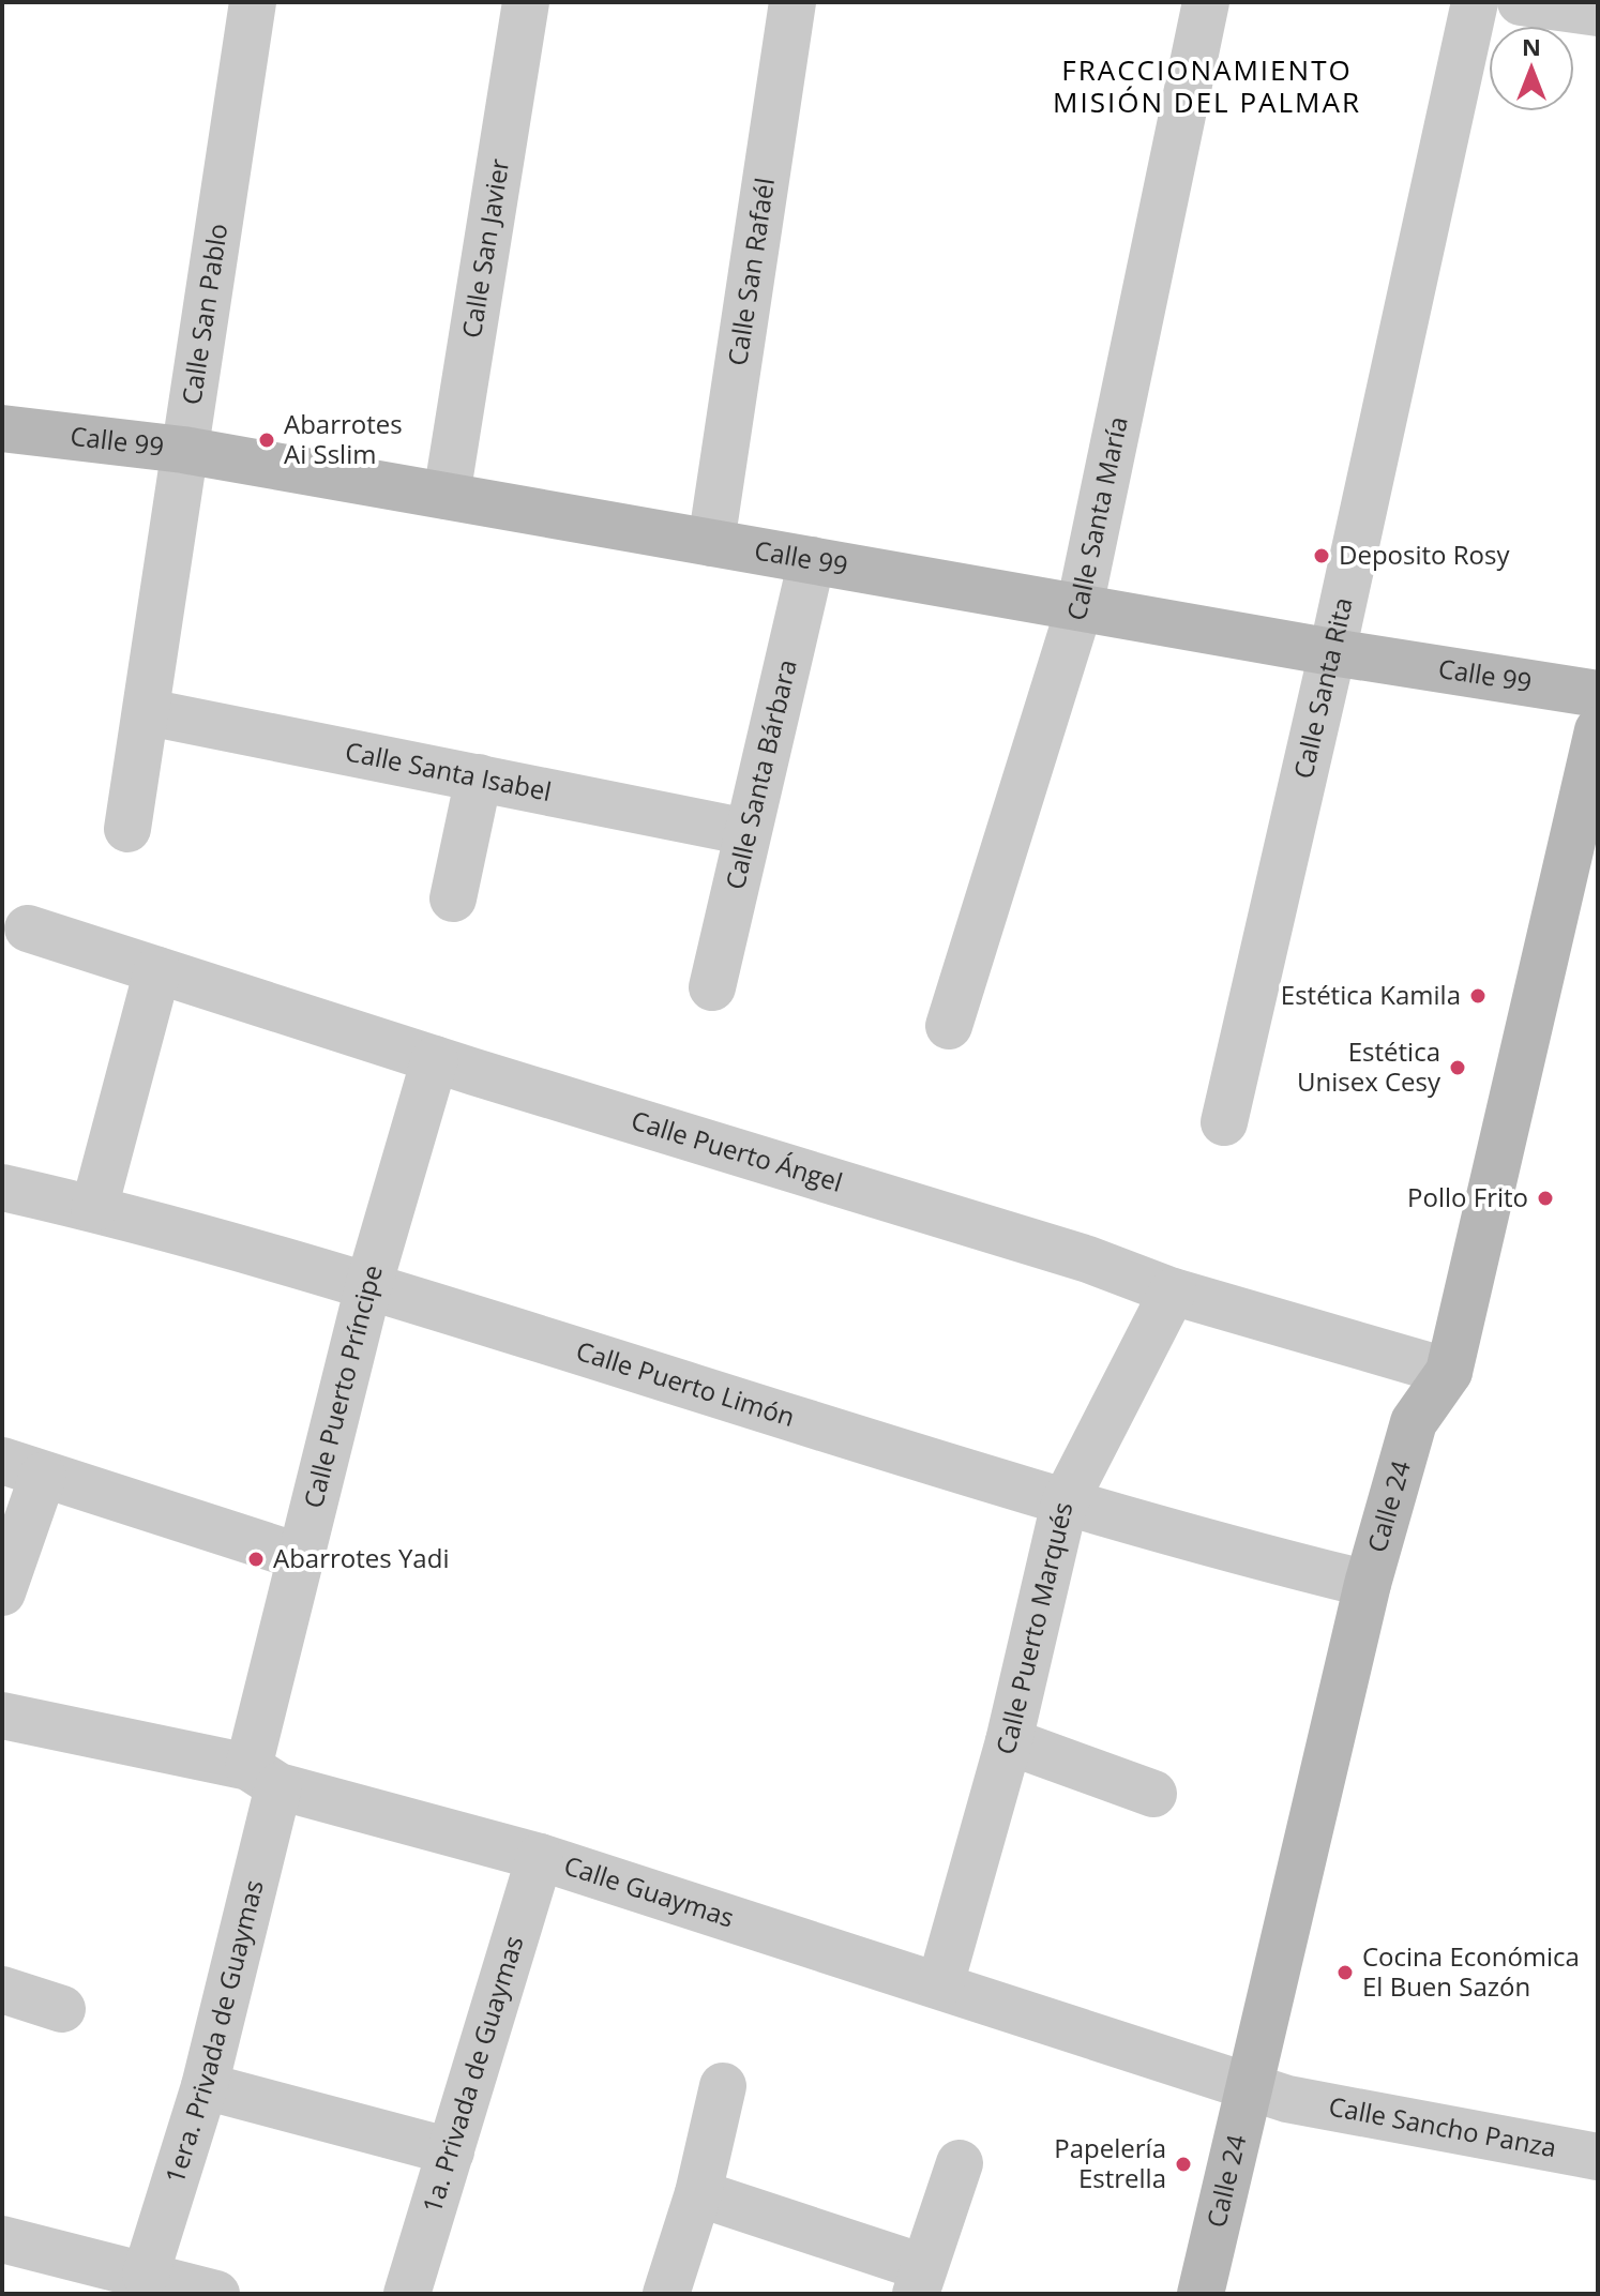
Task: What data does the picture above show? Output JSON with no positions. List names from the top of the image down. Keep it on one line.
{"streets":{"street":["Calle San Javier","Calle San Rafaél","Calle San Pablo","Calle 99","Calle Santa María","Calle Santa Rita","Calle Santa Isabel","Calle Santa Bárbara","Calle Puerto Ángel","Calle Puerto Limón","Calle Puerto Príncipe","Calle 24","Calle Puerto Marqués","Calle Guaymas","1era. Privada de Guaymas","1a. Privada de Guaymas","Calle Sancho Panza"]},"crossings":[["Calle San Javier","Calle 99"],["Calle San Rafaél","Calle 99"],["Calle San Pablo","Calle 99"],["Calle San Pablo","Calle Santa Isabel"],["Calle 99","Calle Santa María"],["Calle 99","Calle Santa Rita"],["Calle 99","Calle Santa Bárbara"],["Calle Santa Isabel","Calle Santa Bárbara"],["Calle Puerto Ángel","Calle Puerto Príncipe"],["Calle Puerto Ángel","Calle 24"],["Calle Puerto Ángel","Calle Puerto Marqués"],["Calle Puerto Limón","Calle Puerto Príncipe"],["Calle Puerto Limón","Calle 24"],["Calle Puerto Limón","Calle Puerto Marqués"],["Calle Puerto Príncipe","Calle Guaymas"],["Calle Puerto Príncipe","1era. Privada de Guaymas"],["Calle 24","Calle Guaymas"],["Calle 24","Calle Sancho Panza"],["Calle Puerto Marqués","Calle Guaymas"],["Calle Guaymas","1era. Privada de Guaymas"],["Calle Guaymas","1a. Privada de Guaymas"],["Calle Guaymas","Calle Sancho Panza"]],"districts":["FRACCIONAMIENTO MISIÓN DEL PALMAR"],"places":["Abarrotes Ai Sslim","Deposito Rosy","Estética Kamila","Estética Unisex Cesy","Pollo Frito","Abarrotes Yadi","Cocina Económica El Buen Sazón","Papelería Estrella"],"north":"top"}
